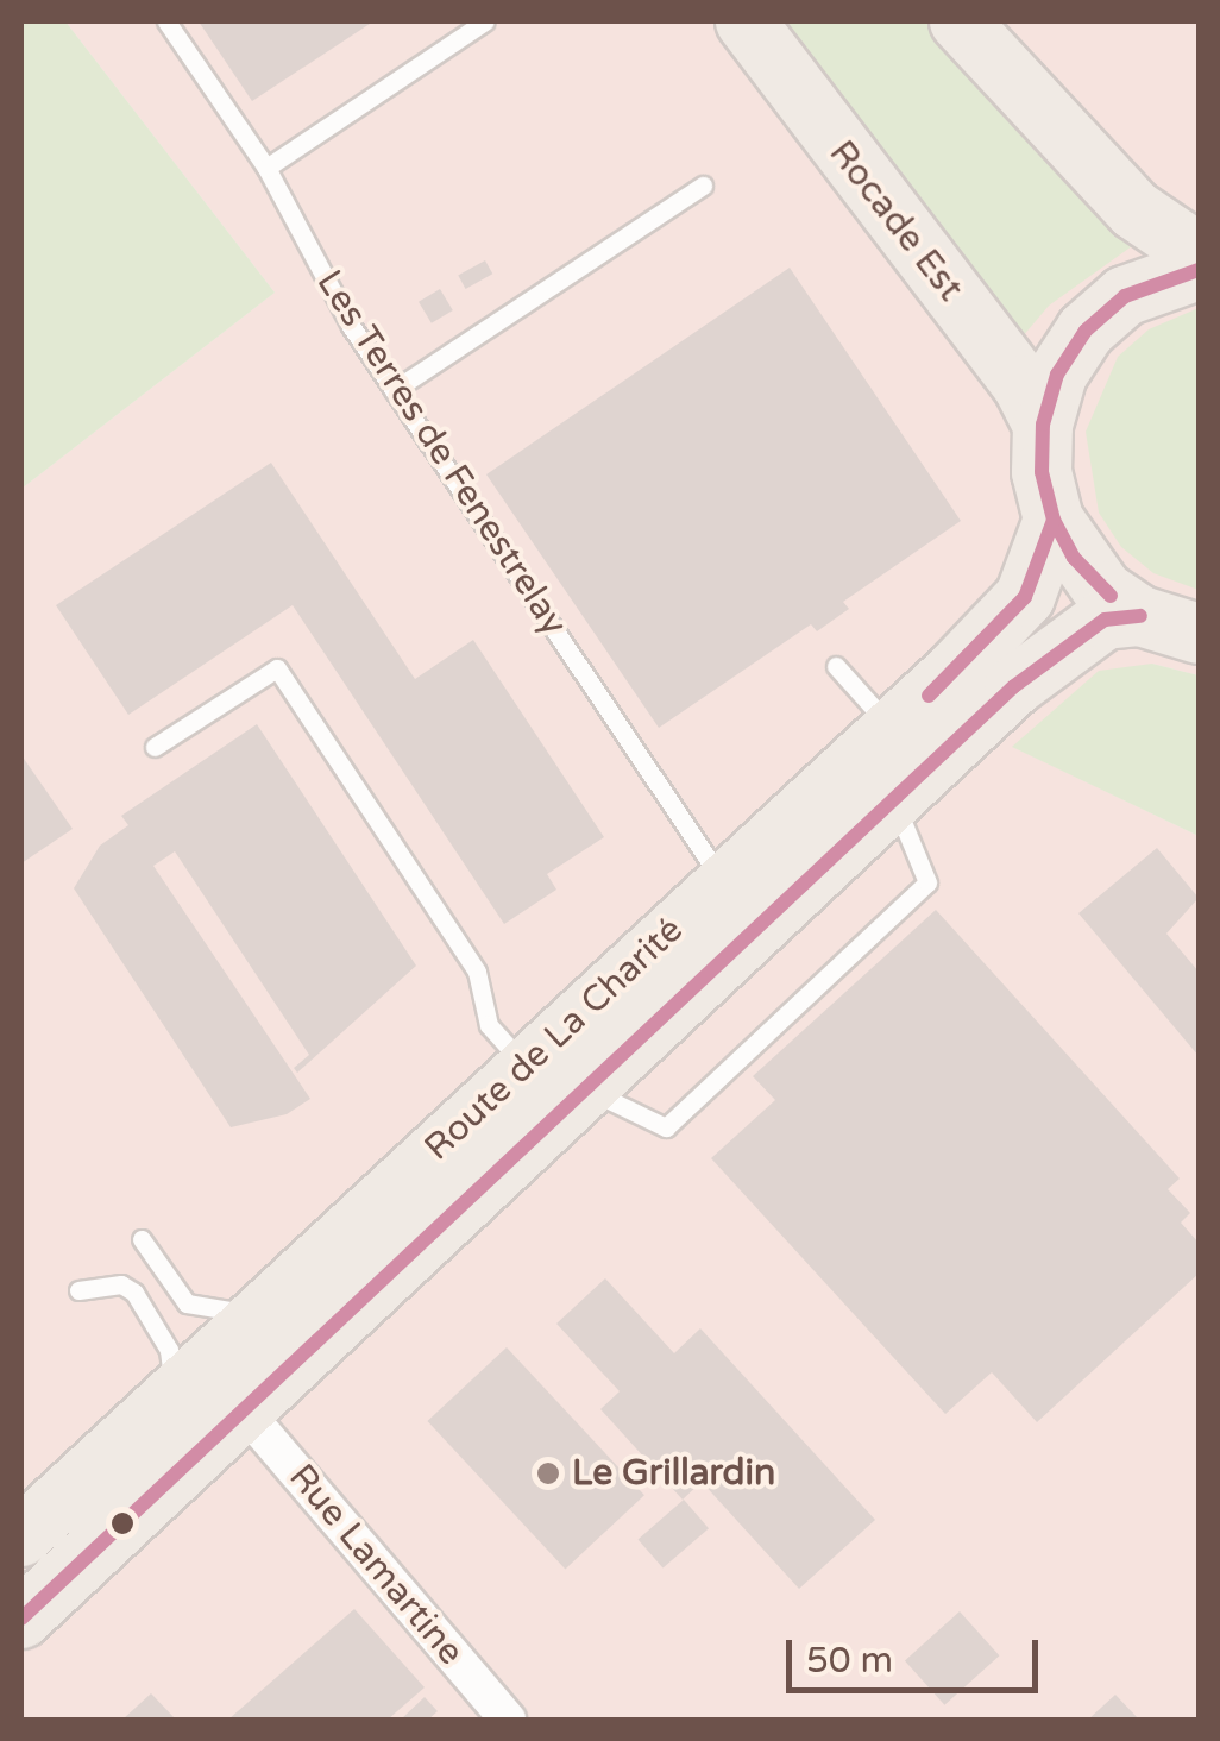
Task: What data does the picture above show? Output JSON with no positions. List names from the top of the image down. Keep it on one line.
{"streets":{"main road":["Rocade Est","Route de La Charité"],"street":["Rue Lamartine"],"lane":["Les Terres de Fenestrelay"]},"crossings":[["Les Terres de Fenestrelay","Route de La Charité"],["Route de La Charité","Rue Lamartine"]],"places":["Le Grillardin"],"scale_bar":"50 m"}
